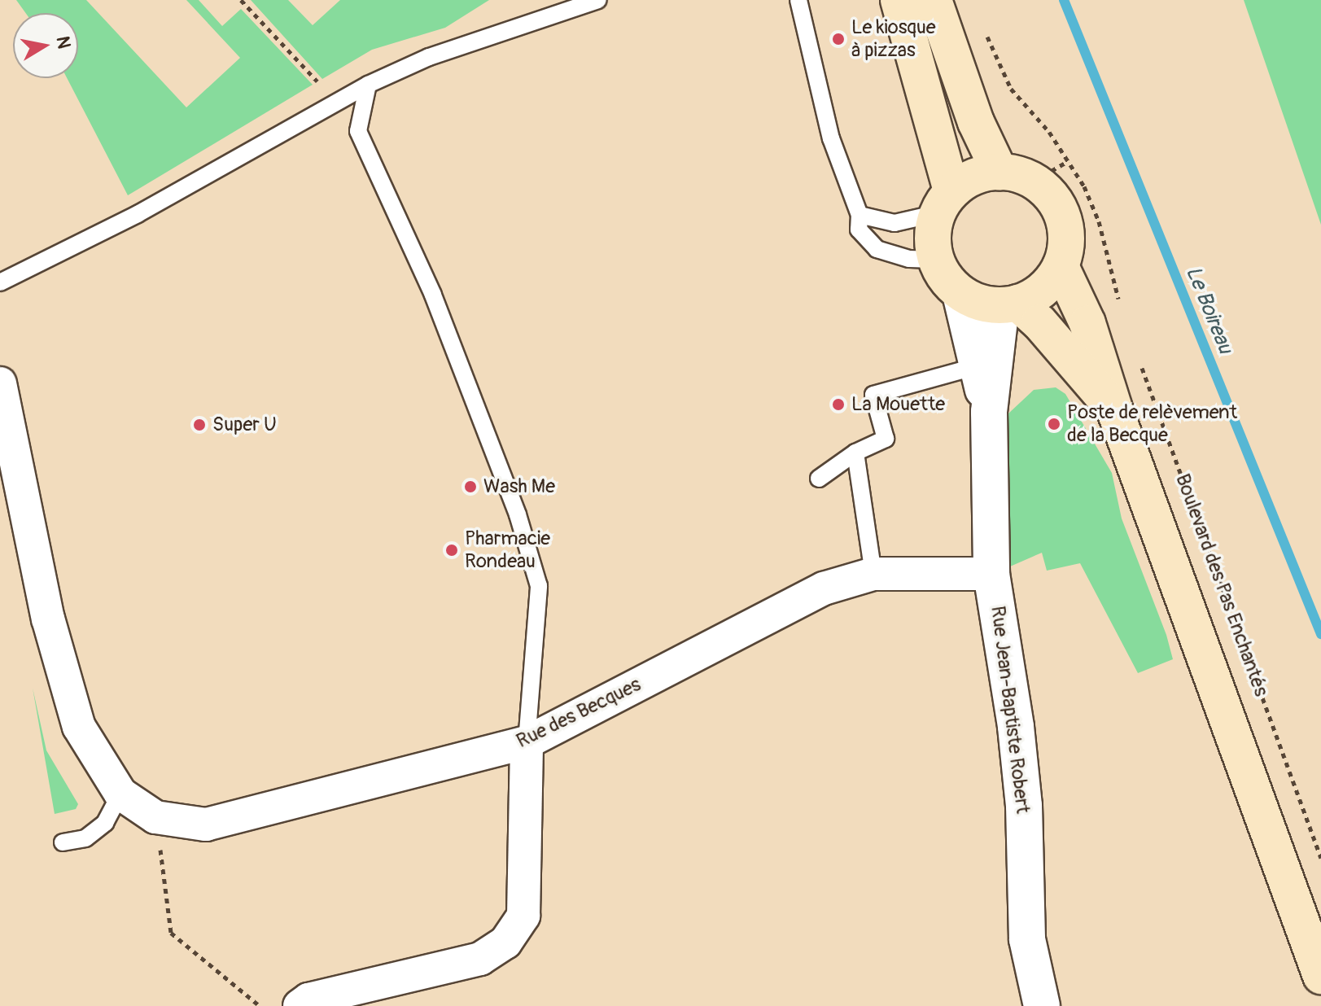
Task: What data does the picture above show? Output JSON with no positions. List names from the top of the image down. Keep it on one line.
{"streets":{"main road":["Boulevard des Pas Enchantés"],"street":["Rue Jean-Baptiste Robert","Rue des Becques"]},"crossings":[["Boulevard des Pas Enchantés","Rue Jean-Baptiste Robert"],["Rue Jean-Baptiste Robert","Rue des Becques"]],"water":["Le Boireau"],"places":["Le kiosque à pizzas","La Mouette","Poste de relèvement de la Becque","Super U","Wash Me","Pharmacie Rondeau"],"north":"right"}
